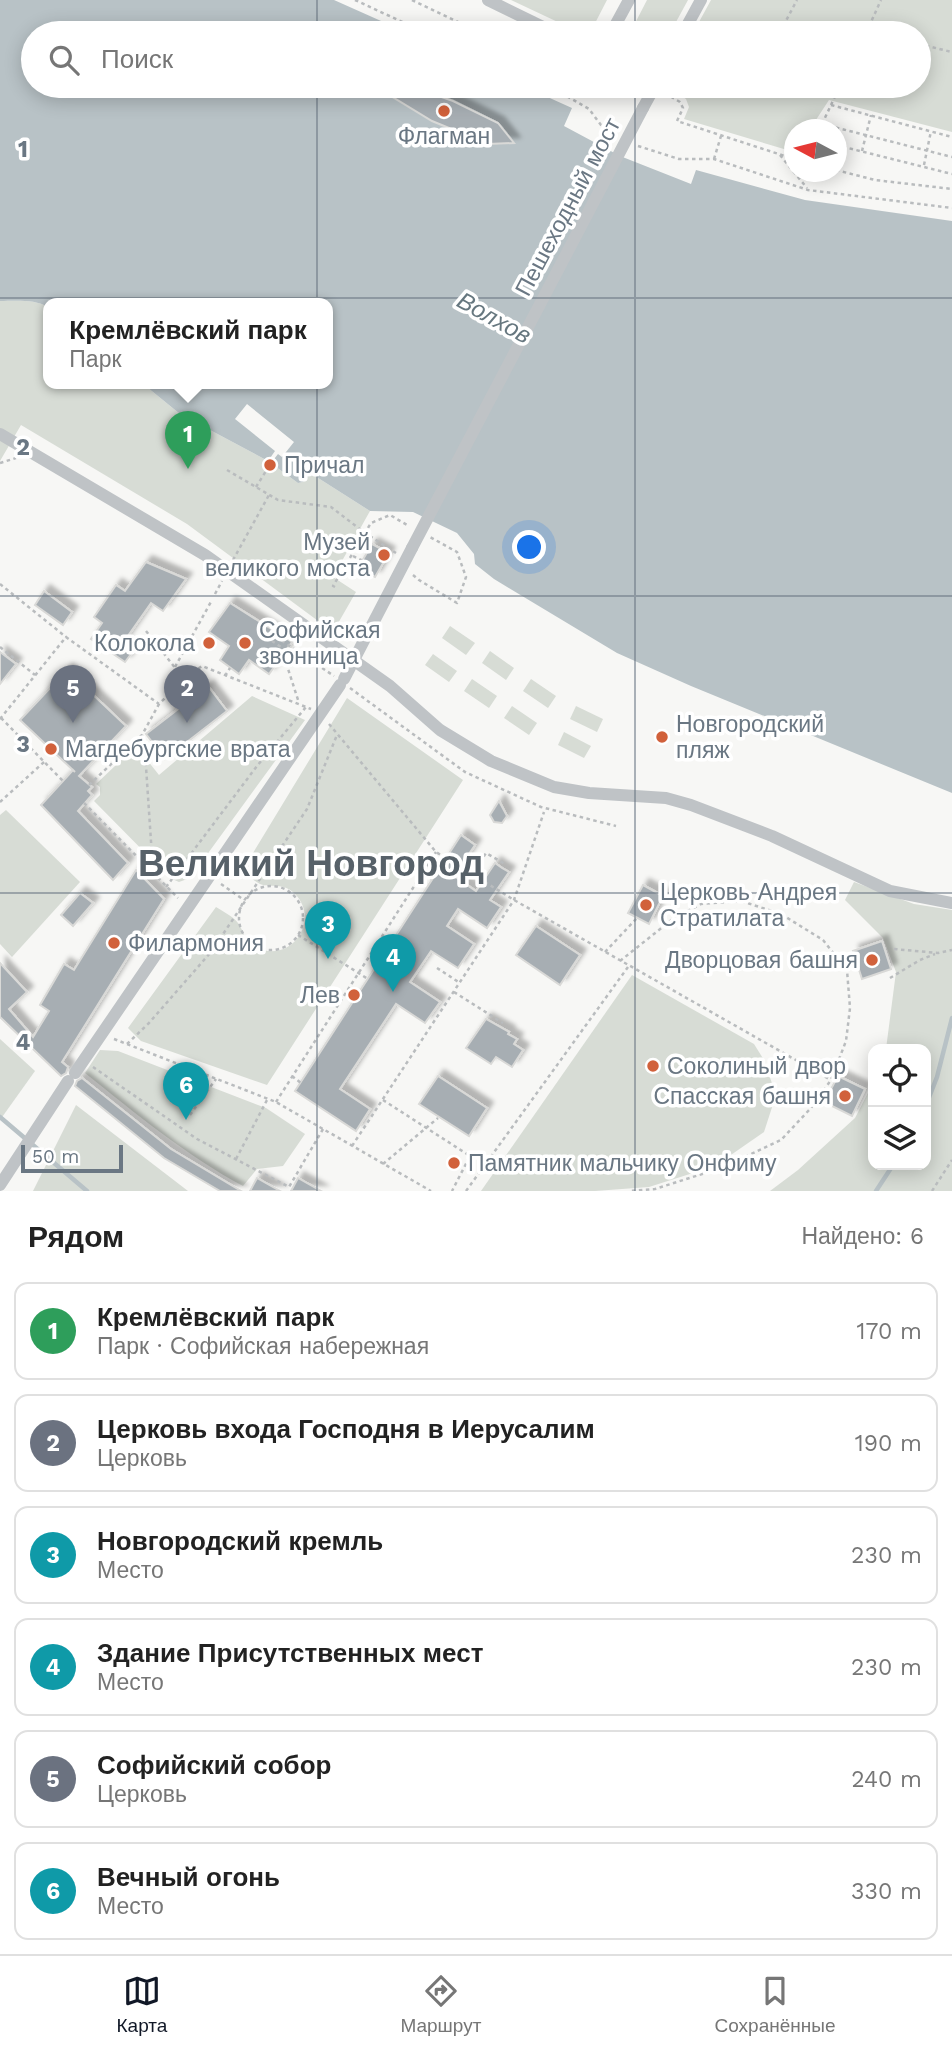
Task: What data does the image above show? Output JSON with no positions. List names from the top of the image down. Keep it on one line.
{"streets":{"street":["Пешеходный мост"]},"districts":["Великий Новгород"],"water":["Волхов"],"places":["Флагман","Причал","Музей великого моста","Колокола","Софийская звонница","Новгородский пляж","Магдебургские врата","Церковь Андрея Стратилата","Филармония","Дворцовая башня","Лев","Соколиный двор","Спасская башня","Памятник мальчику Онфиму"],"scale_bar":"50 m","north":"left","page":{"search":"Поиск","popup":["Кремлёвский парк","Парк"],"pins":["1","2","5","3","4","6"],"scale":"50 m","heading":["Рядом","Найдено: 6"],"list":[{"mark":"1","name":"Кремлёвский парк","note":"Парк · Софийская набережная","value":"170 m"},{"mark":"2","name":"Церковь входа Господня в Иерусалим","note":"Церковь","value":"190 m"},{"mark":"3","name":"Новгородский кремль","note":"Место","value":"230 m"},{"mark":"4","name":"Здание Присутственных мест","note":"Место","value":"230 m"},{"mark":"5","name":"Софийский собор","note":"Церковь","value":"240 m"},{"mark":"6","name":"Вечный огонь","note":"Место","value":"330 m"}],"nav":["Карта","Маршрут","Сохранённые"]},"grid":{"rows":["1","2","3","4"]}}
